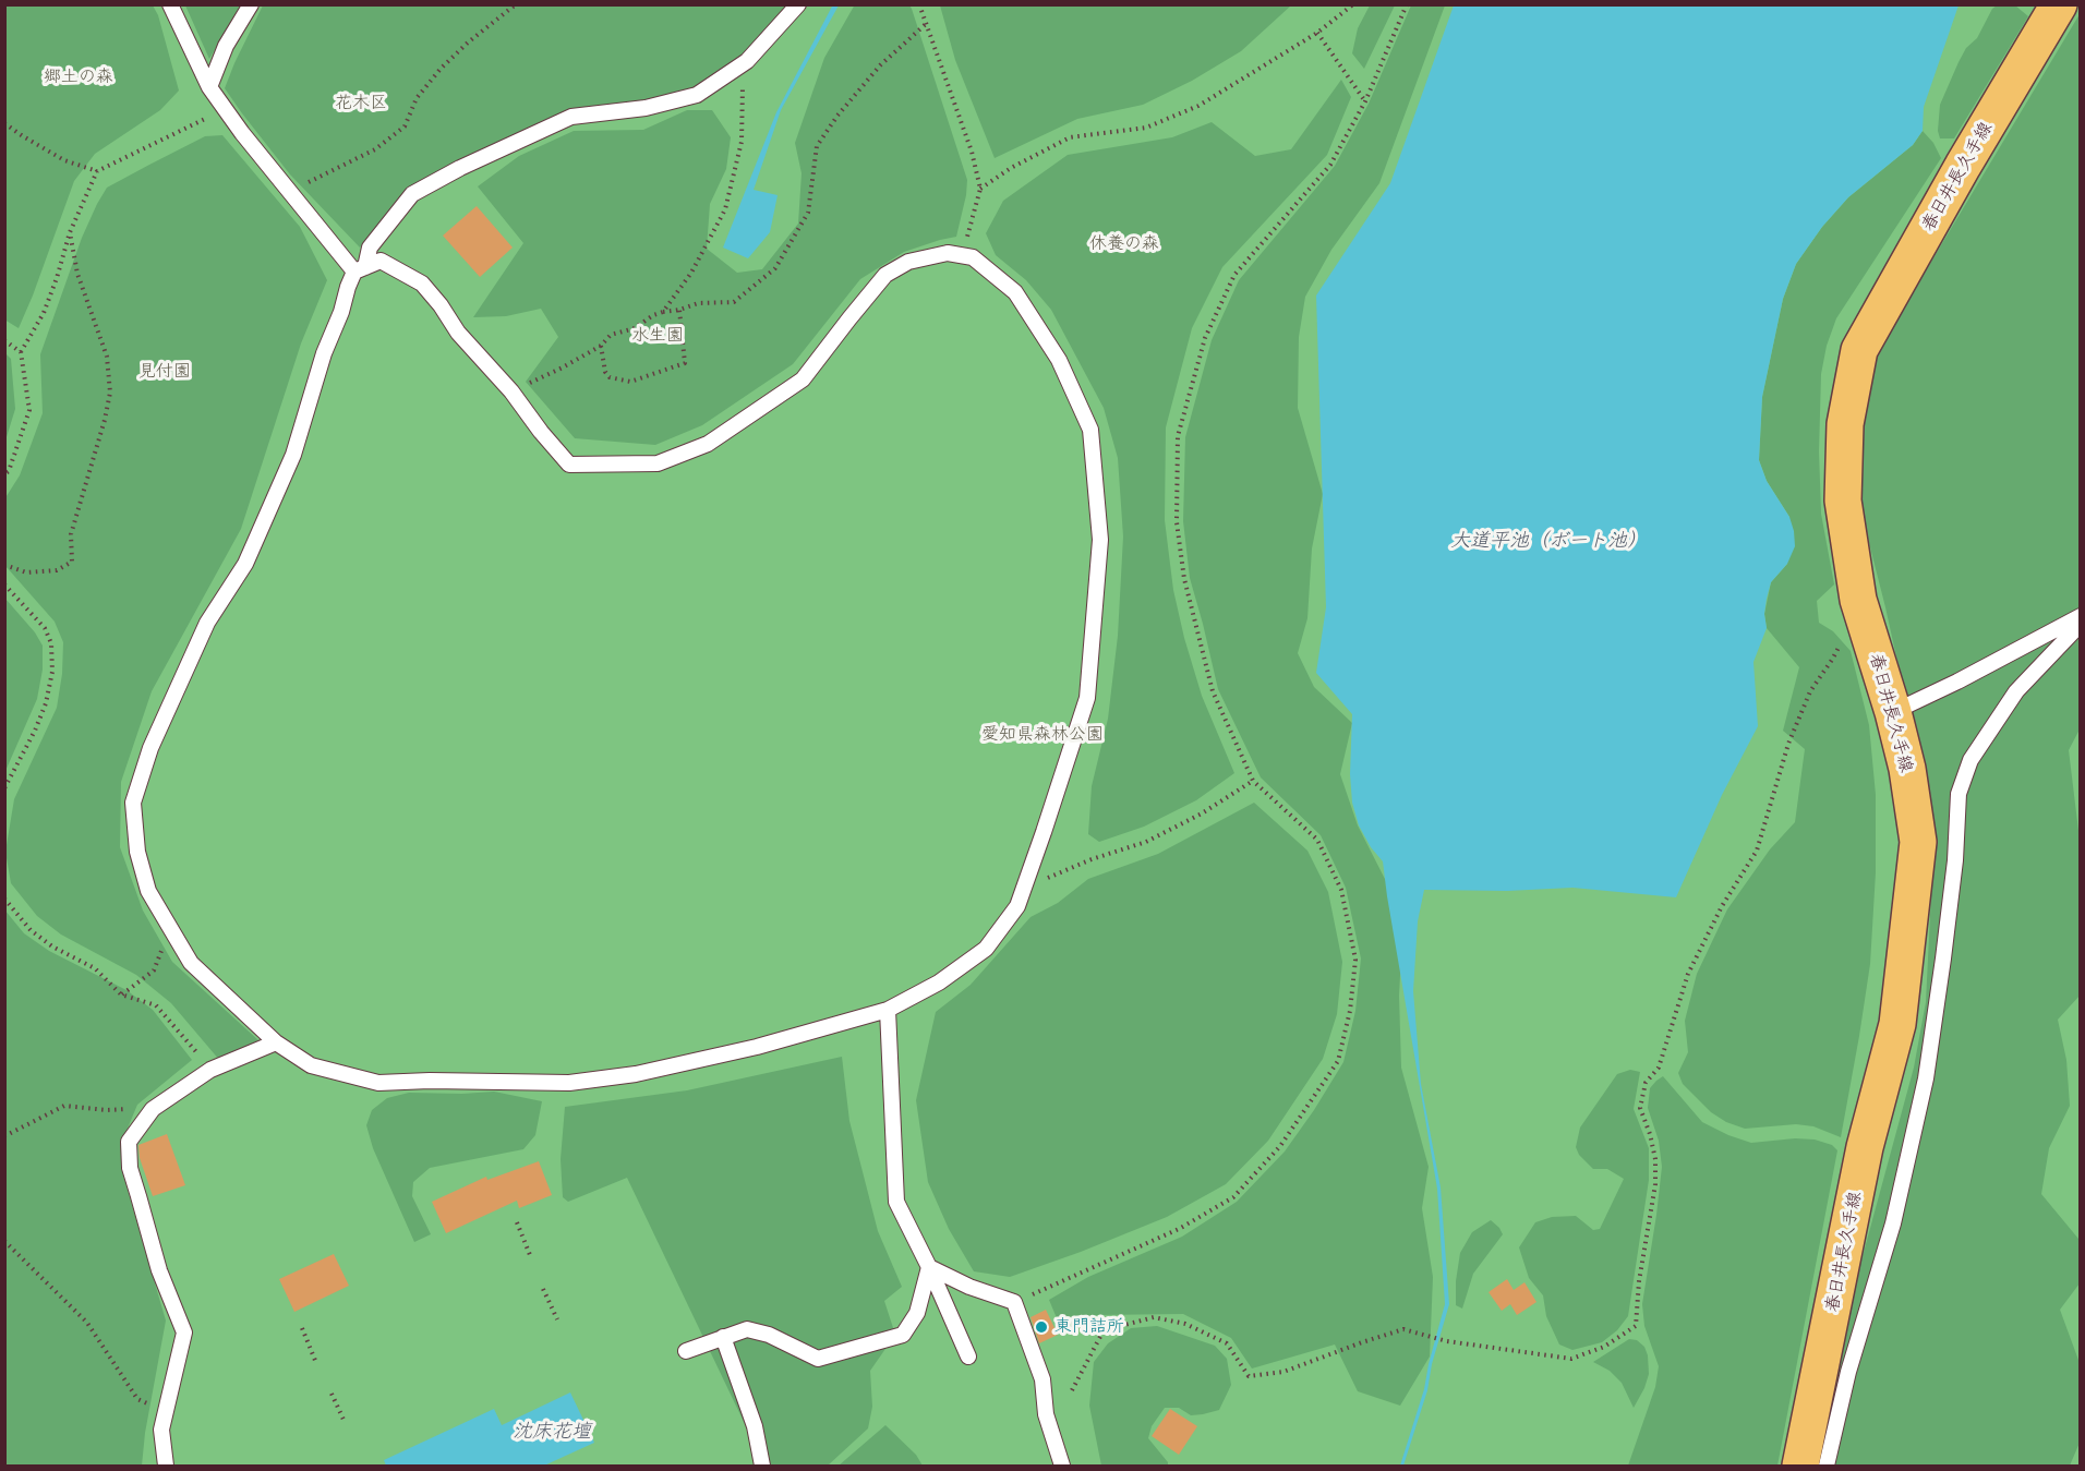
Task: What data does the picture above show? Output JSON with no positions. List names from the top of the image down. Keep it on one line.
{"streets":{"main road":["春日井長久手線"]},"water":["大道平池（ボート池）","沈床花壇"],"parks":["郷土の森","花木区","休養の森","水生園","見付園","愛知県森林公園"],"places":["東門詰所"]}
